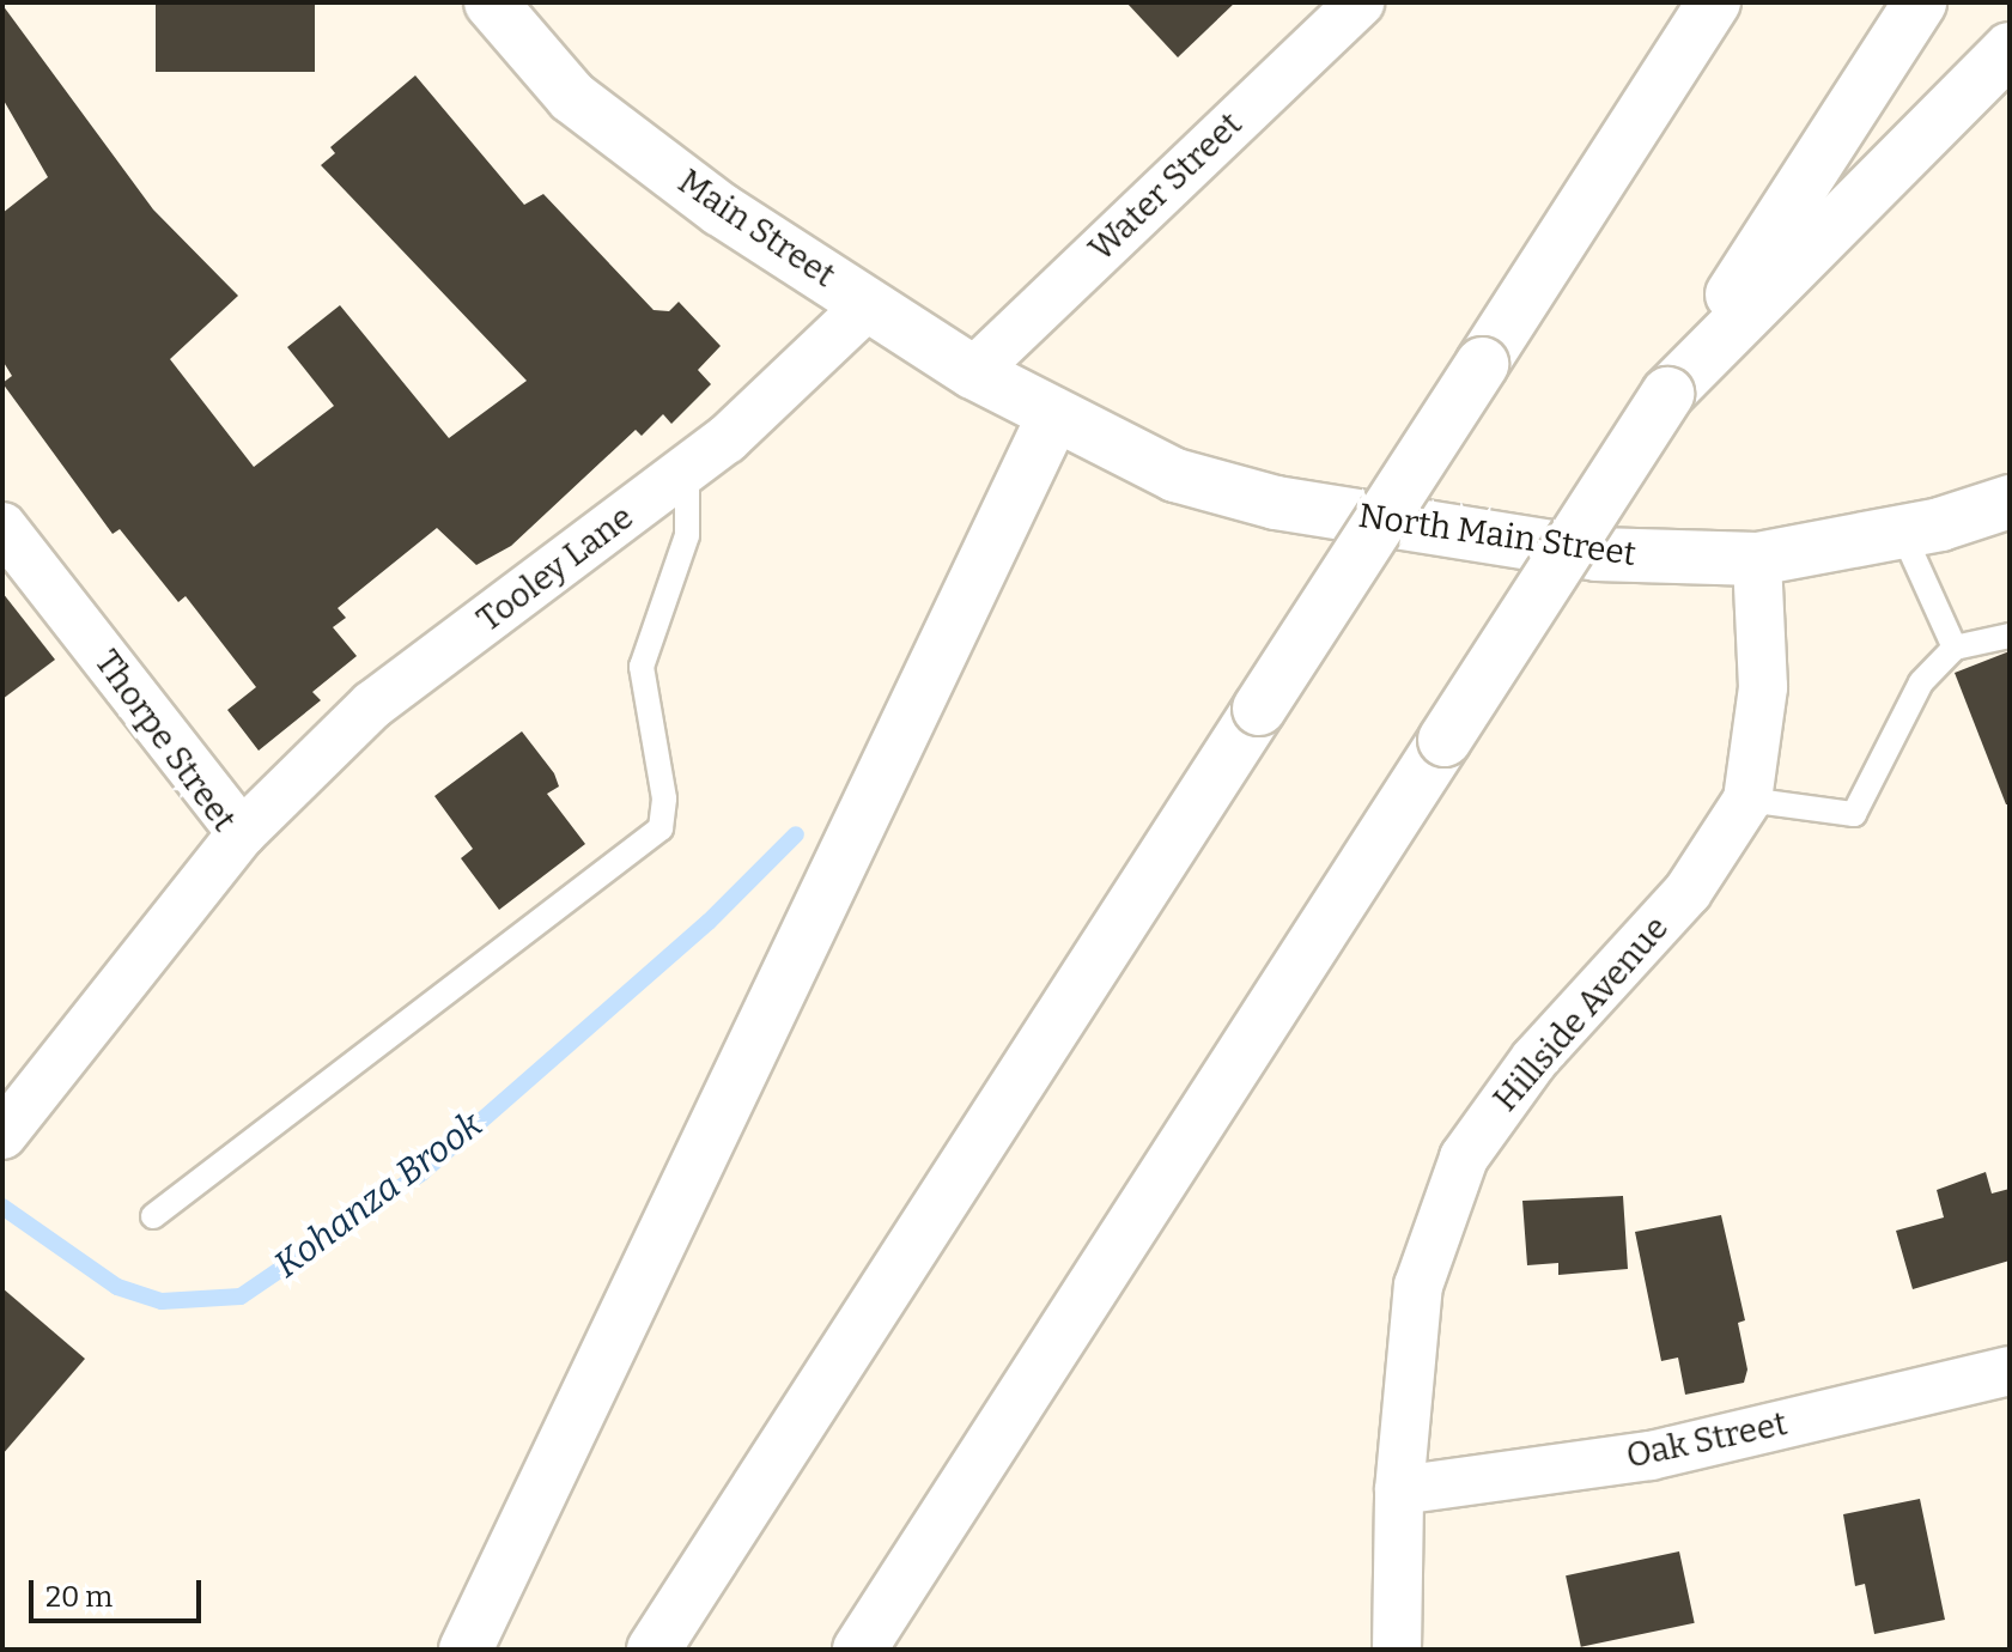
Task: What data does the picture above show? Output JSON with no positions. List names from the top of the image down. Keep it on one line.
{"streets":{"main road":["Main Street","North Main Street"],"street":["Water Street","Tooley Lane","Thorpe Street","Hillside Avenue","Oak Street"]},"crossings":[["Water Street","Main Street"],["Main Street","North Main Street"],["Main Street","Tooley Lane"],["North Main Street","Hillside Avenue"],["Tooley Lane","Thorpe Street"],["Hillside Avenue","Oak Street"]],"water":["Kohanza Brook"],"scale_bar":"20 m"}
